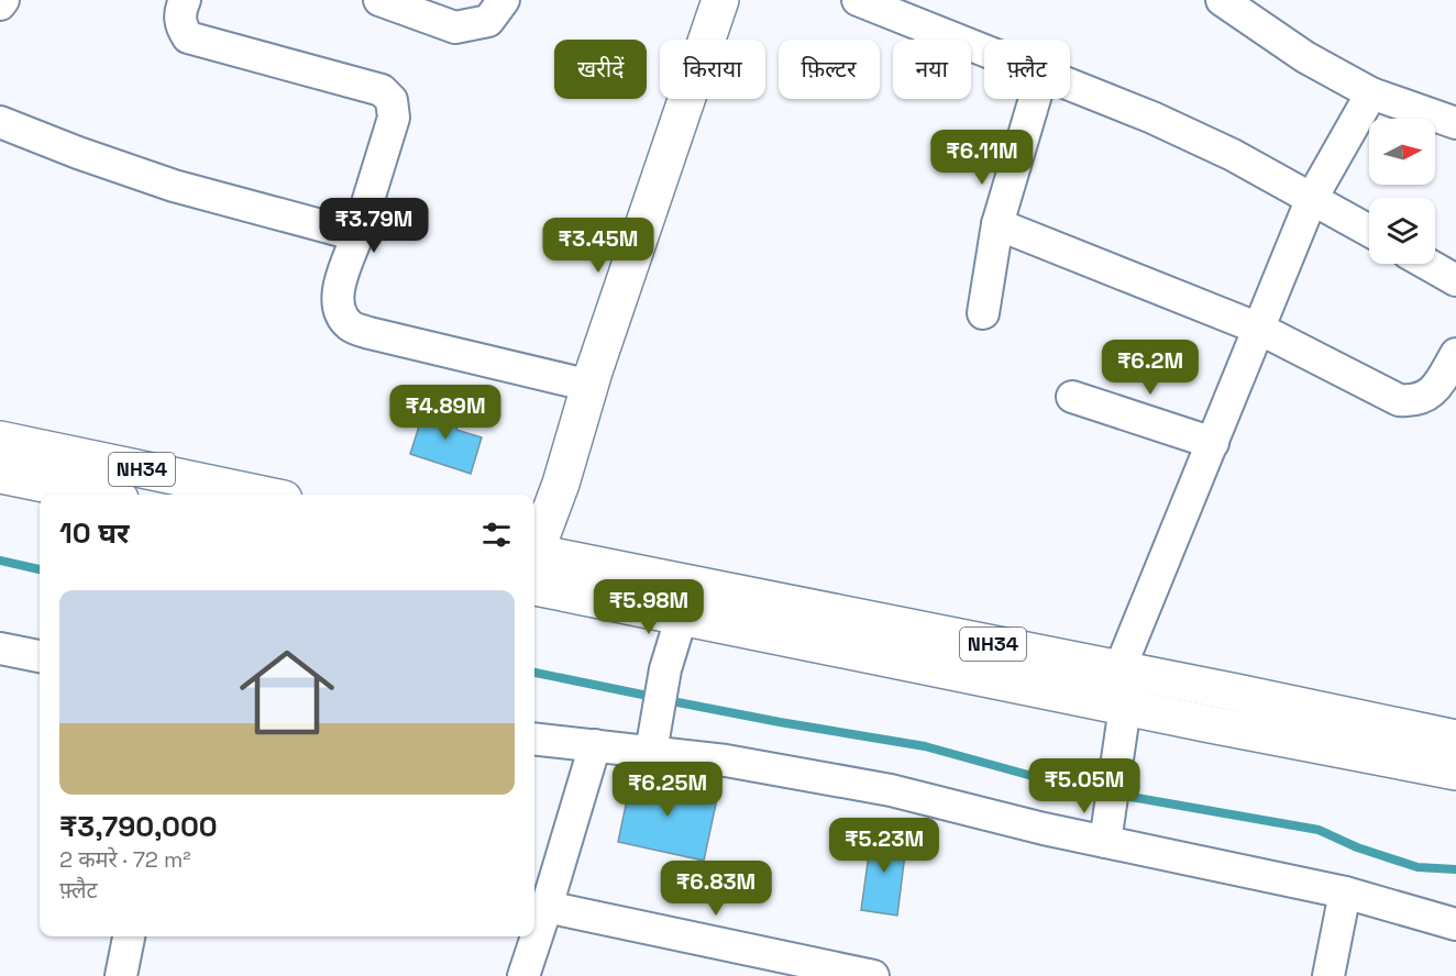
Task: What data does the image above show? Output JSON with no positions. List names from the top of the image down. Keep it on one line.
{"streets":{"main road":["NH34"]},"north":"right","page":{"chip":["खरीदें","किराया","फ़िल्टर","नया","फ़्लैट"],"price":["₹6.11M","₹3.79M","₹3.45M","₹6.2M","₹4.89M","₹5.98M","₹5.05M","₹6.25M","₹5.23M","₹6.83M"],"heading":"10 घर","list":[{"name":"₹3,790,000","note":"2 कमरे · 72 m² · फ़्लैट"}]}}
